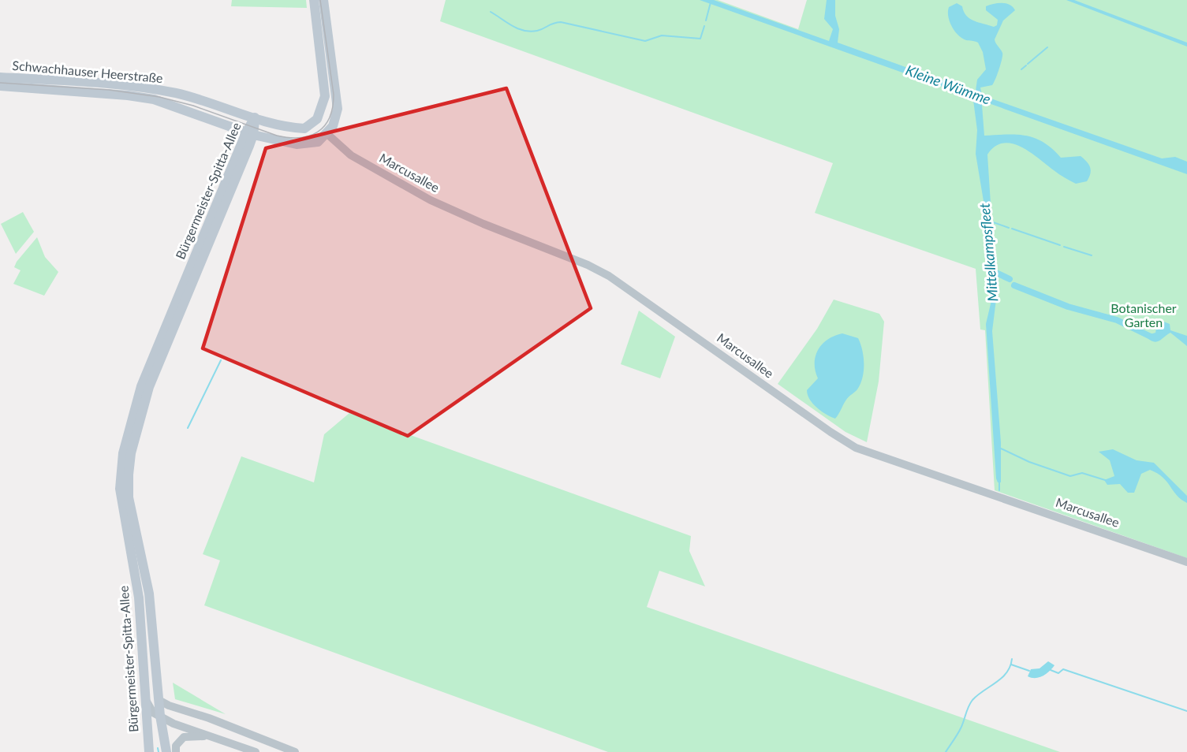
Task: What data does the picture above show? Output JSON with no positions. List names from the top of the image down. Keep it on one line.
{"streets":{"main road":["Schwachhauser Heerstraße","Marcusallee","Bürgermeister-Spitta-Allee"]},"crossings":[["Schwachhauser Heerstraße","Marcusallee"],["Schwachhauser Heerstraße","Bürgermeister-Spitta-Allee"]],"water":["Kleine Wümme","Mittelkampsfleet"],"parks":["Botanischer Garten"]}
